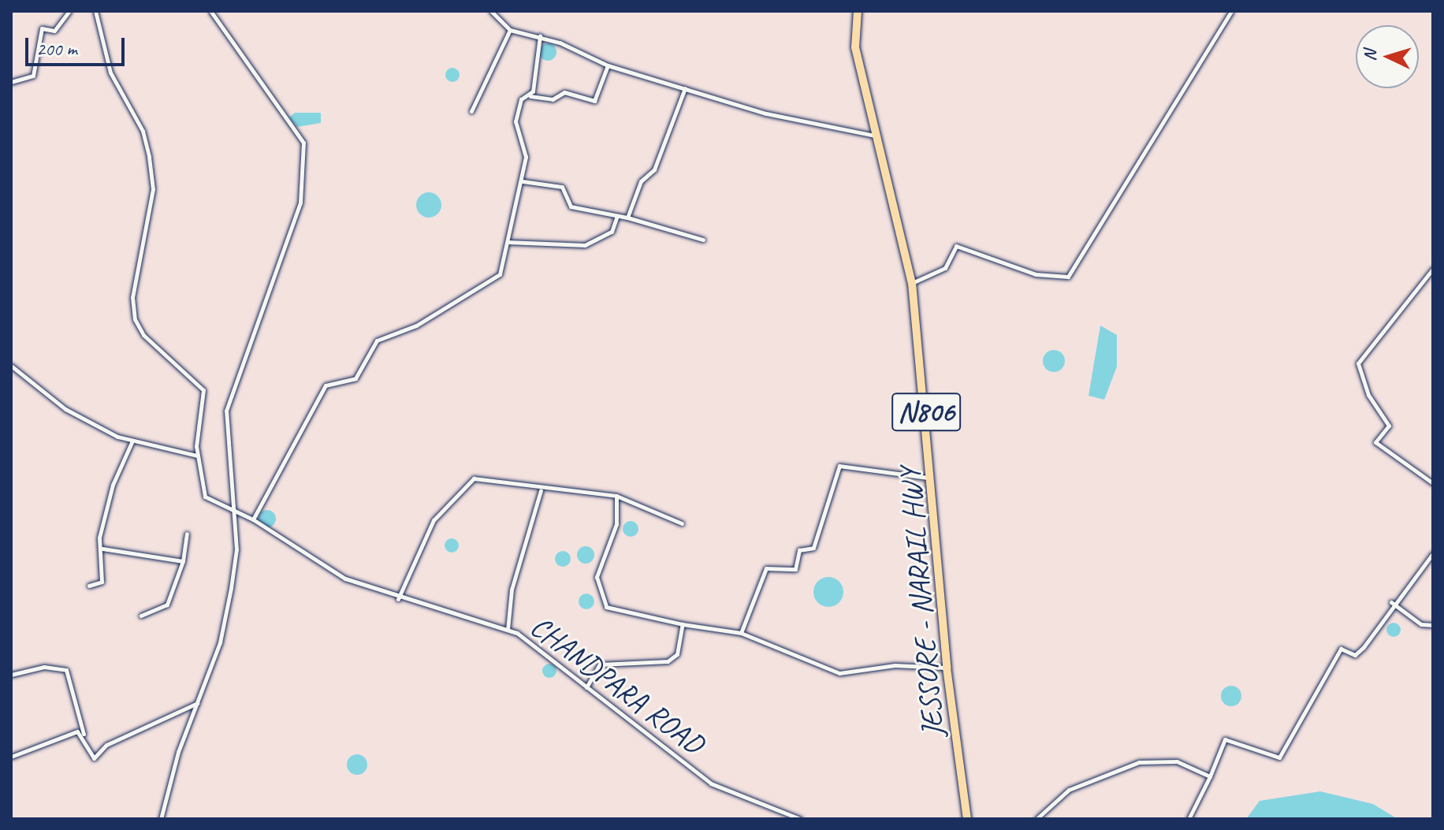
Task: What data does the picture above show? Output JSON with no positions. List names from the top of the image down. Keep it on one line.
{"streets":{"highway":["N806","JESSORE - NARAIL HWY"],"street":["CHANDPARA ROAD"]},"scale_bar":"200 m","north":"left"}
